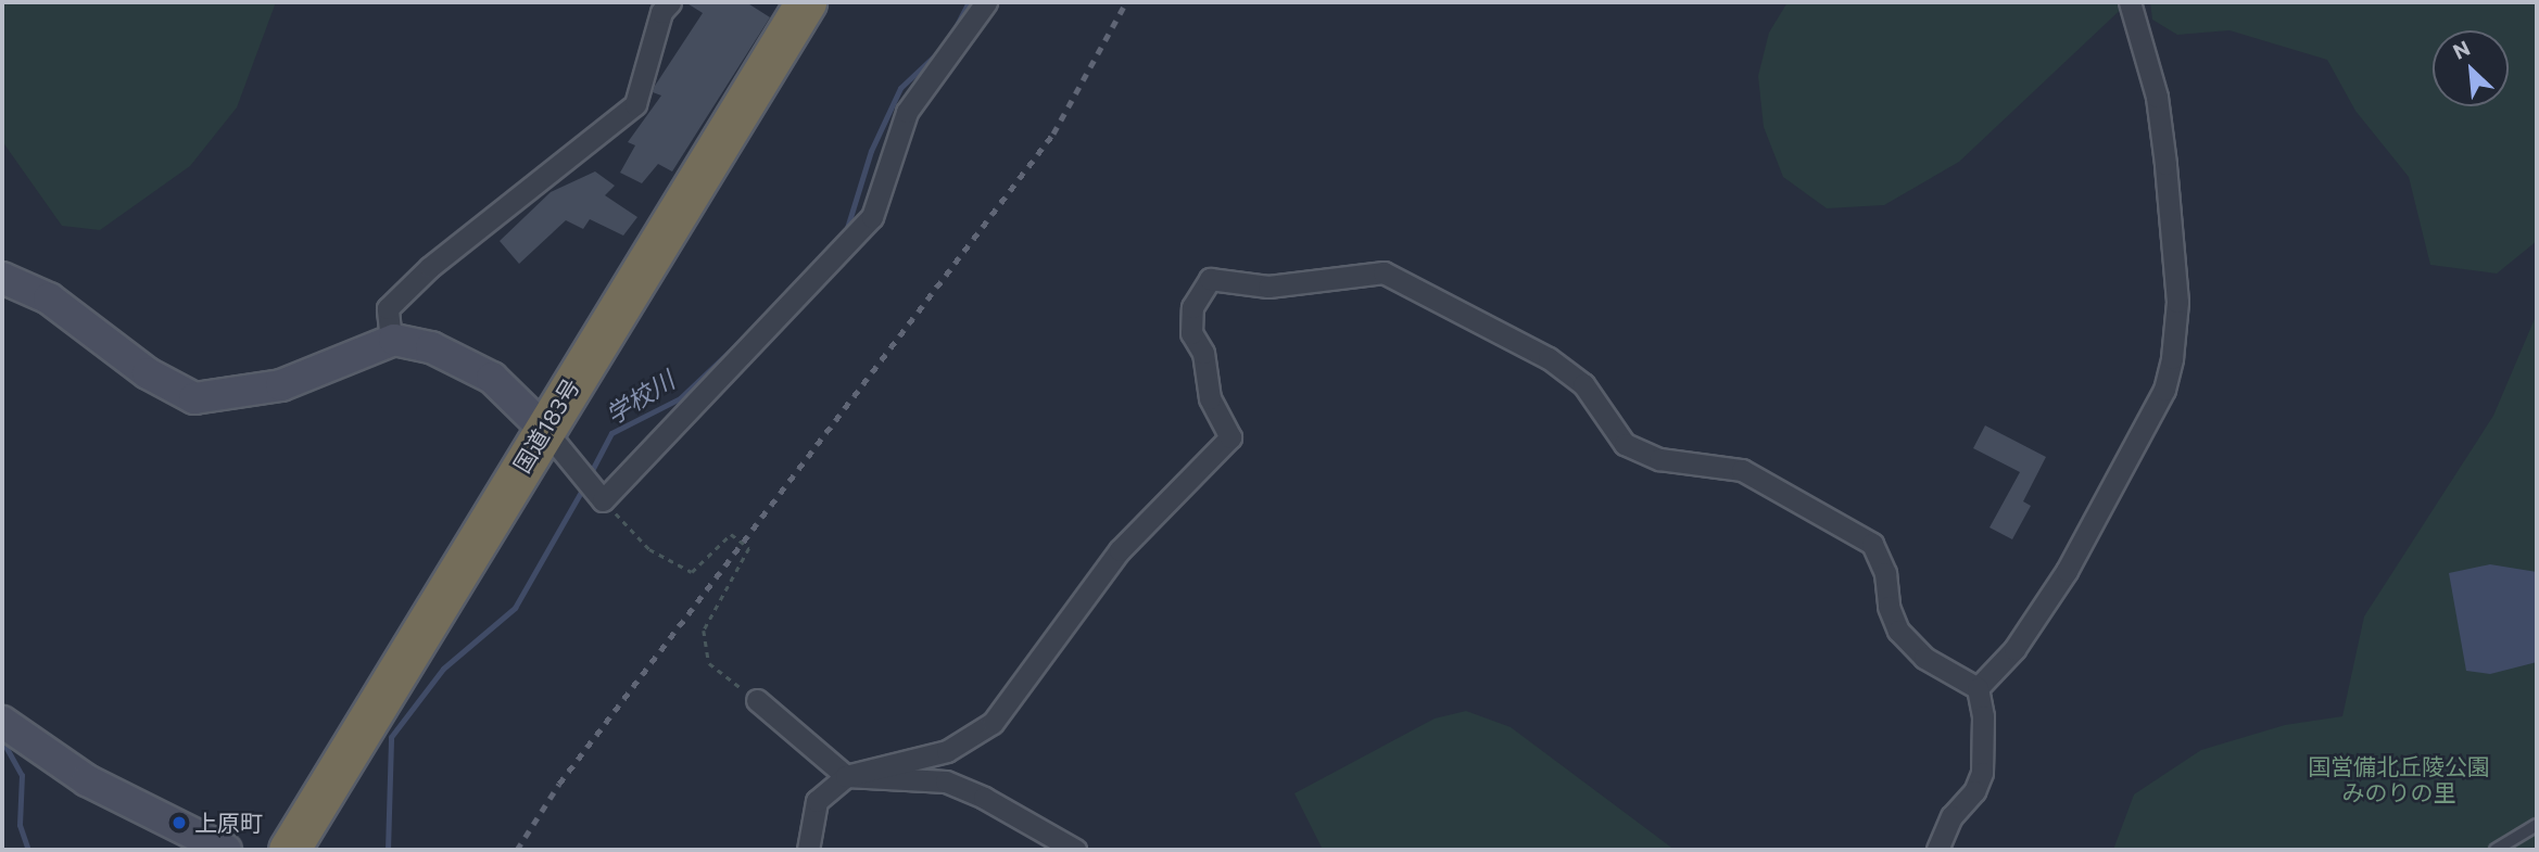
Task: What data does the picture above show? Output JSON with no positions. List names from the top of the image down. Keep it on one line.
{"streets":{"highway":["国道183号"]},"water":["学校川"],"parks":["国営備北丘陵公園 みのりの里"],"places":["上原町"],"north":"top left"}
